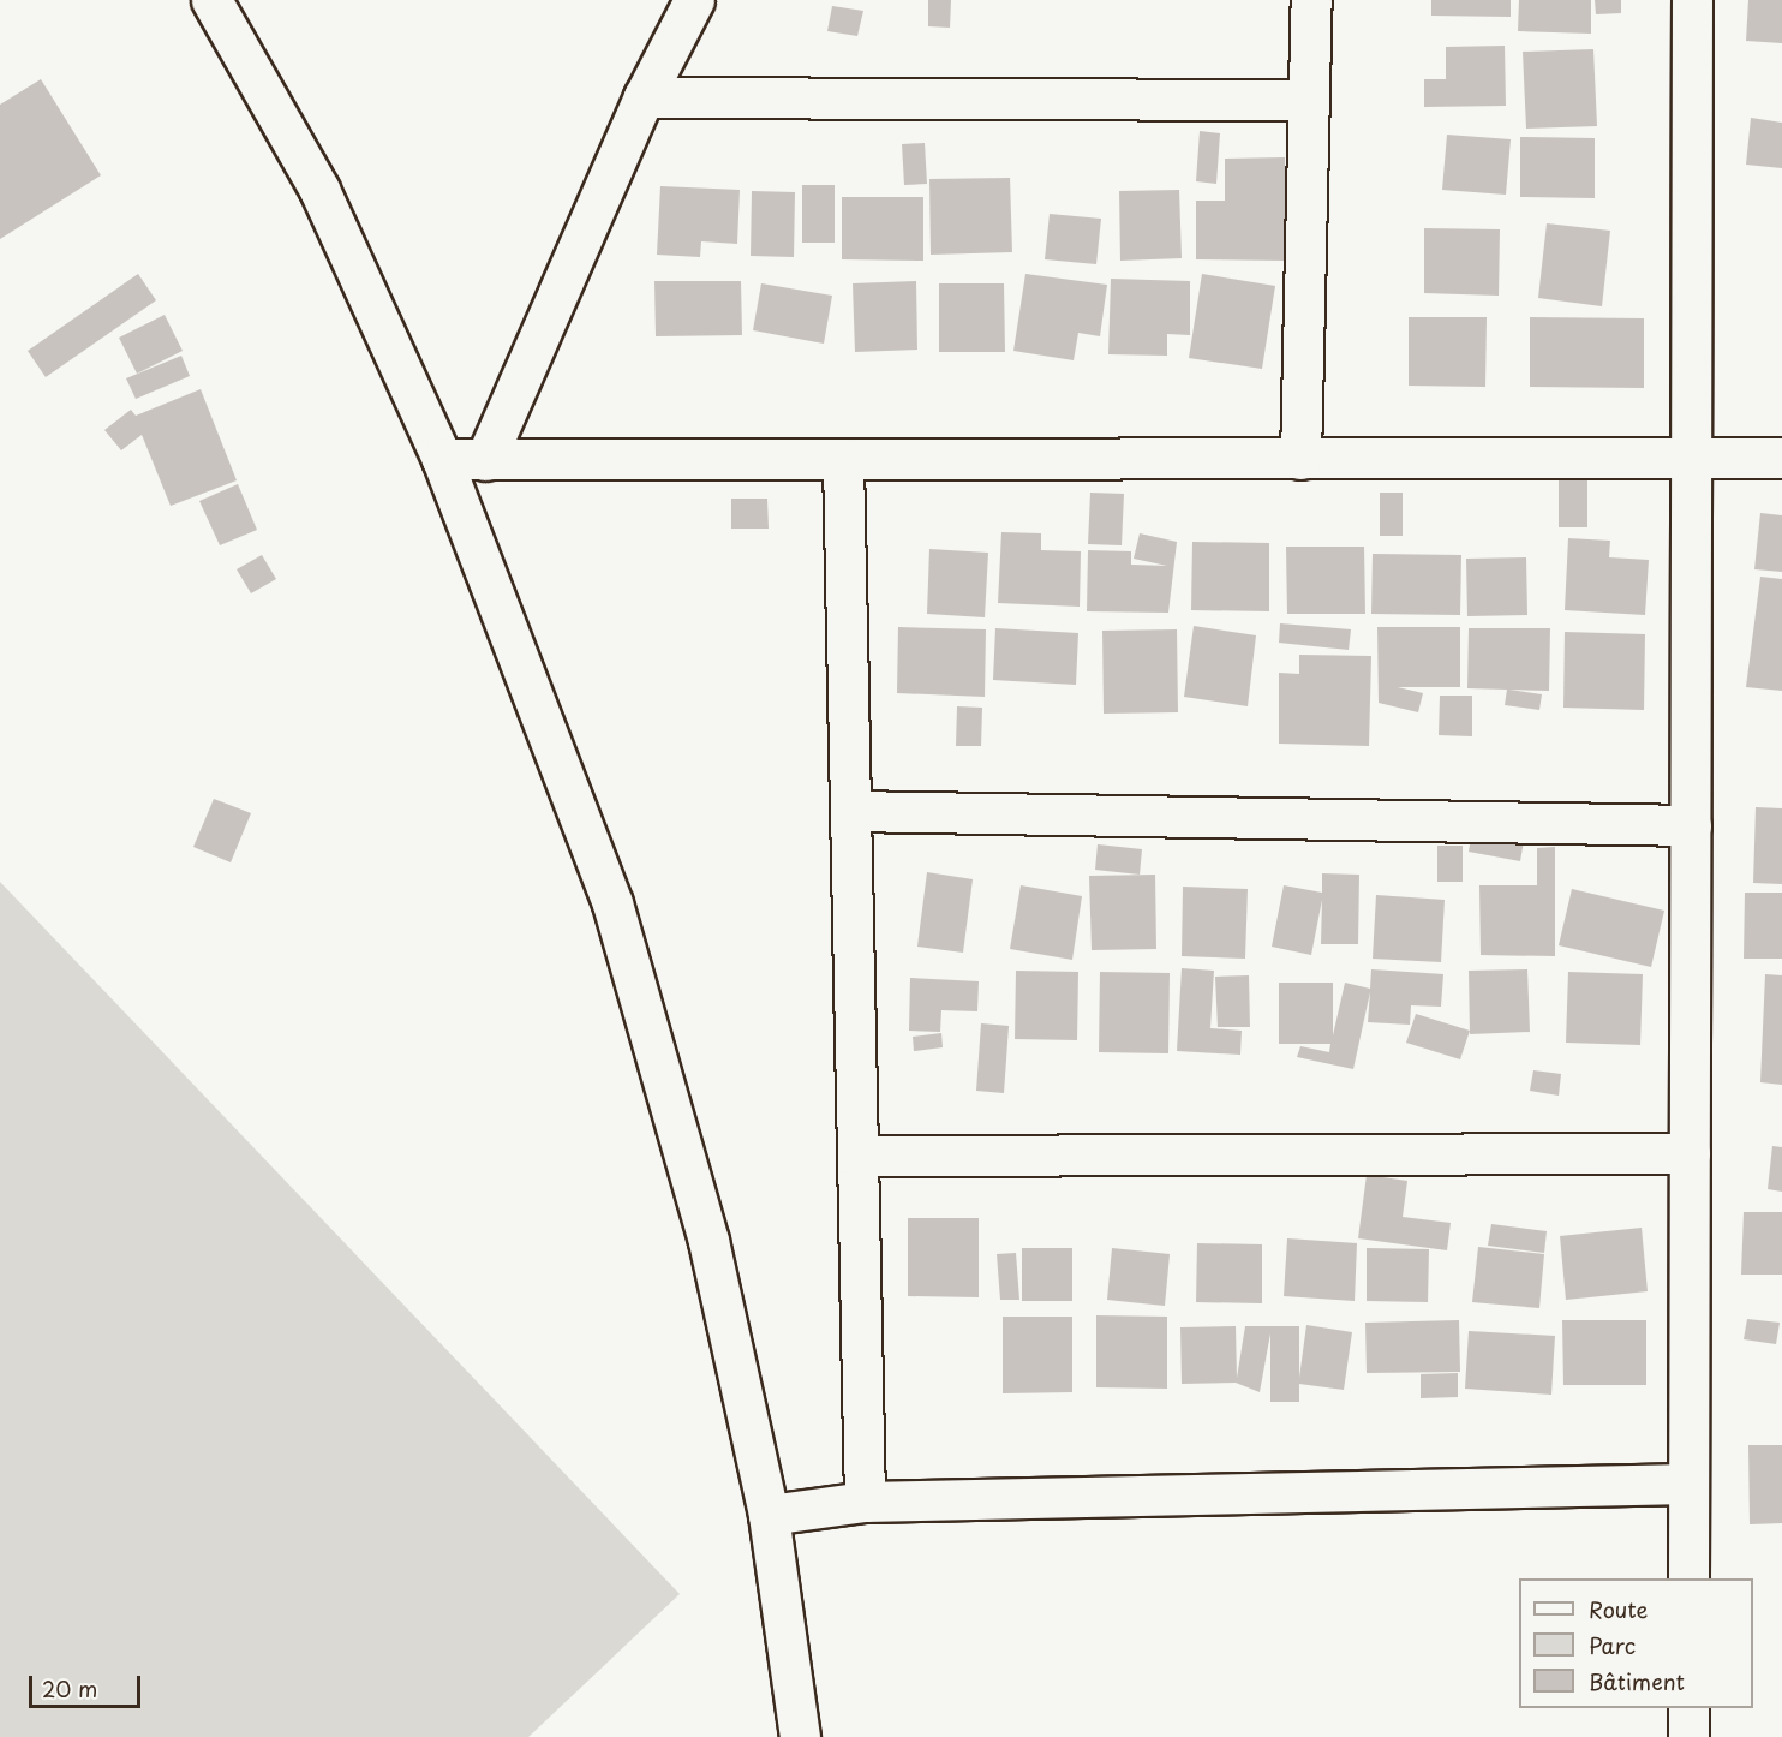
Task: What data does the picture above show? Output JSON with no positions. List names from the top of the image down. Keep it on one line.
{"legend":["Route","Parc","Bâtiment"],"scale_bar":"20 m"}
